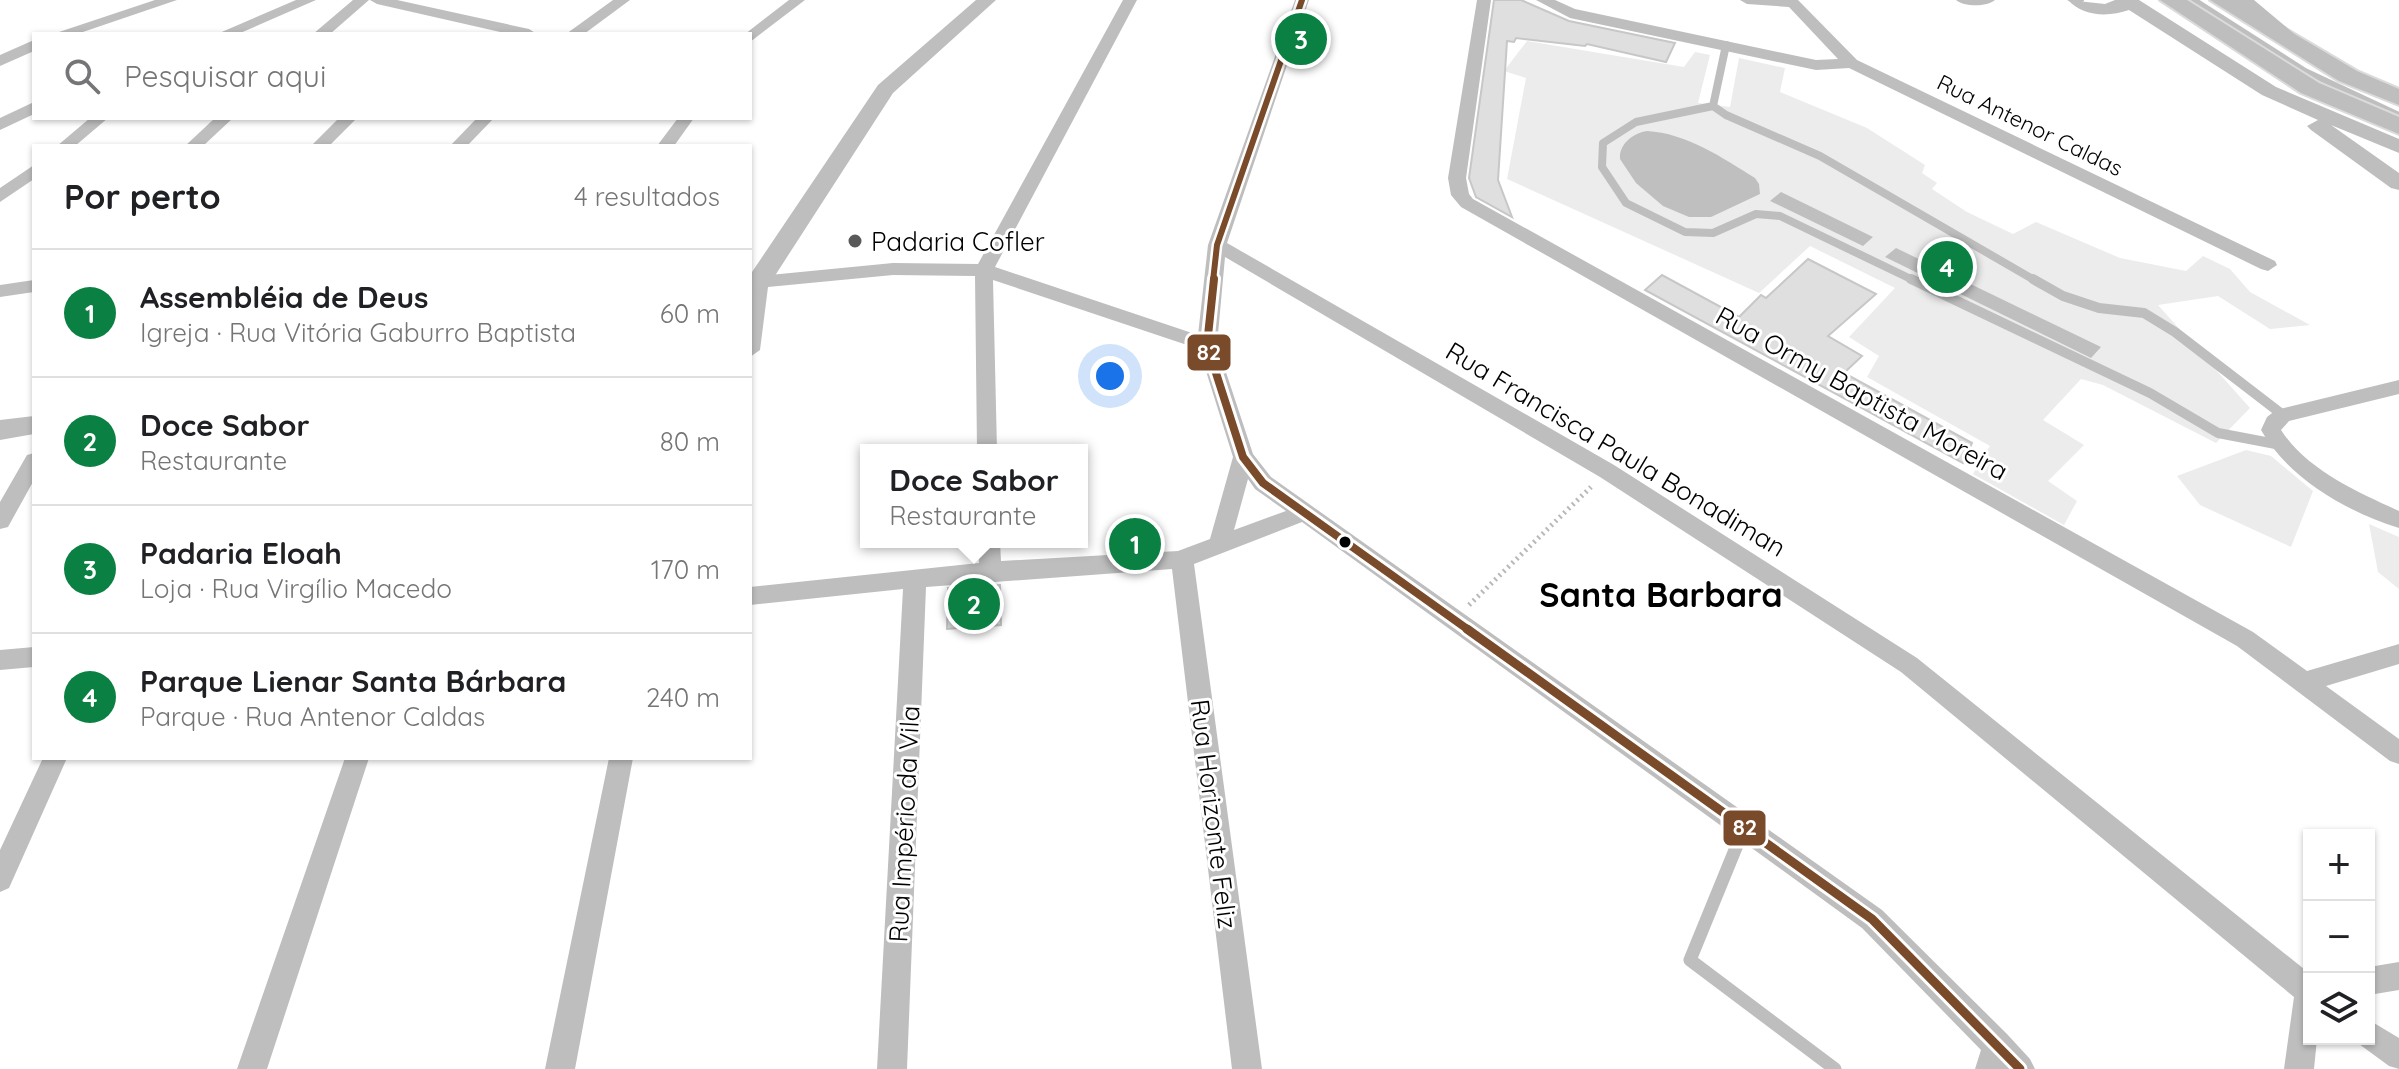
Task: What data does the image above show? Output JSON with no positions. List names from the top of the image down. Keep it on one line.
{"streets":{"street":["Rua Antenor Caldas","Rua Ormy Baptista Moreira","Rua Francisca Paula Bonadiman","Rua Horizonte Feliz","Rua Império da Vila"]},"districts":["Santa Barbara"],"places":["Padaria Cofler"],"lines":["transit line 82"],"page":{"pins":["3","4","1","2"],"search":"Pesquisar aqui","heading":["Por perto","4 resultados"],"list":[{"mark":"1","name":"Assembléia de Deus","note":"Igreja · Rua Vitória Gaburro Baptista","value":"60 m"},{"mark":"2","name":"Doce Sabor","note":"Restaurante","value":"80 m"},{"mark":"3","name":"Padaria Eloah","note":"Loja · Rua Virgílio Macedo","value":"170 m"},{"mark":"4","name":"Parque Lienar Santa Bárbara","note":"Parque · Rua Antenor Caldas","value":"240 m"}],"popup":["Doce Sabor","Restaurante"],"map_buttons":["+","−"]}}
